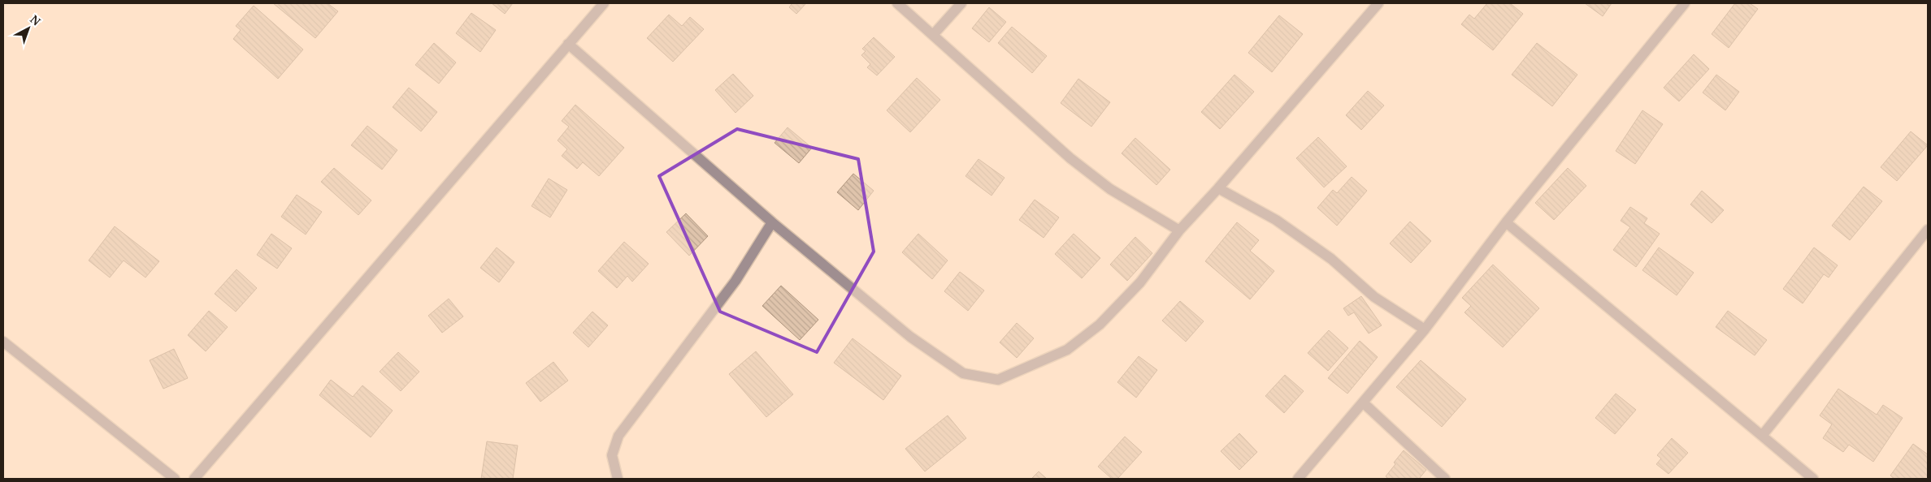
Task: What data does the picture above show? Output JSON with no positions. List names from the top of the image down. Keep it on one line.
{"north":"top right"}
